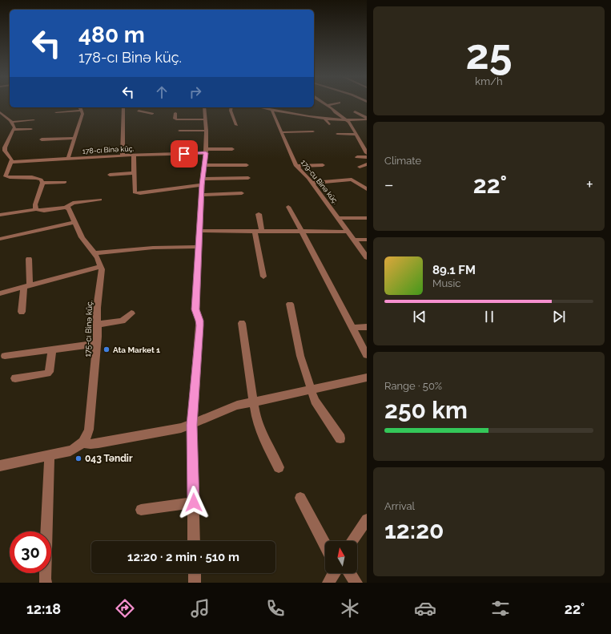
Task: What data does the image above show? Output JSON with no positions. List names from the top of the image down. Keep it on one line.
{"streets":{"street":["178-cı Binə küç.","179-cu Binə küç.","175-cı Binə küç."]},"places":["Ata Market 1","043 Təndir"],"north":"top","page":{"tile":[["25","km/h"],"Climate",["Range · 50%","250 km"],["Arrival","12:20"]],"turn":["480 m","178-cı Binə küç."],"heat":["−","22°","+"],"song":["89.1 FM","Music"],"limit":"30","trip":"12:20 · 2 min · 510 m","tabs":["12:18","22°"]}}
